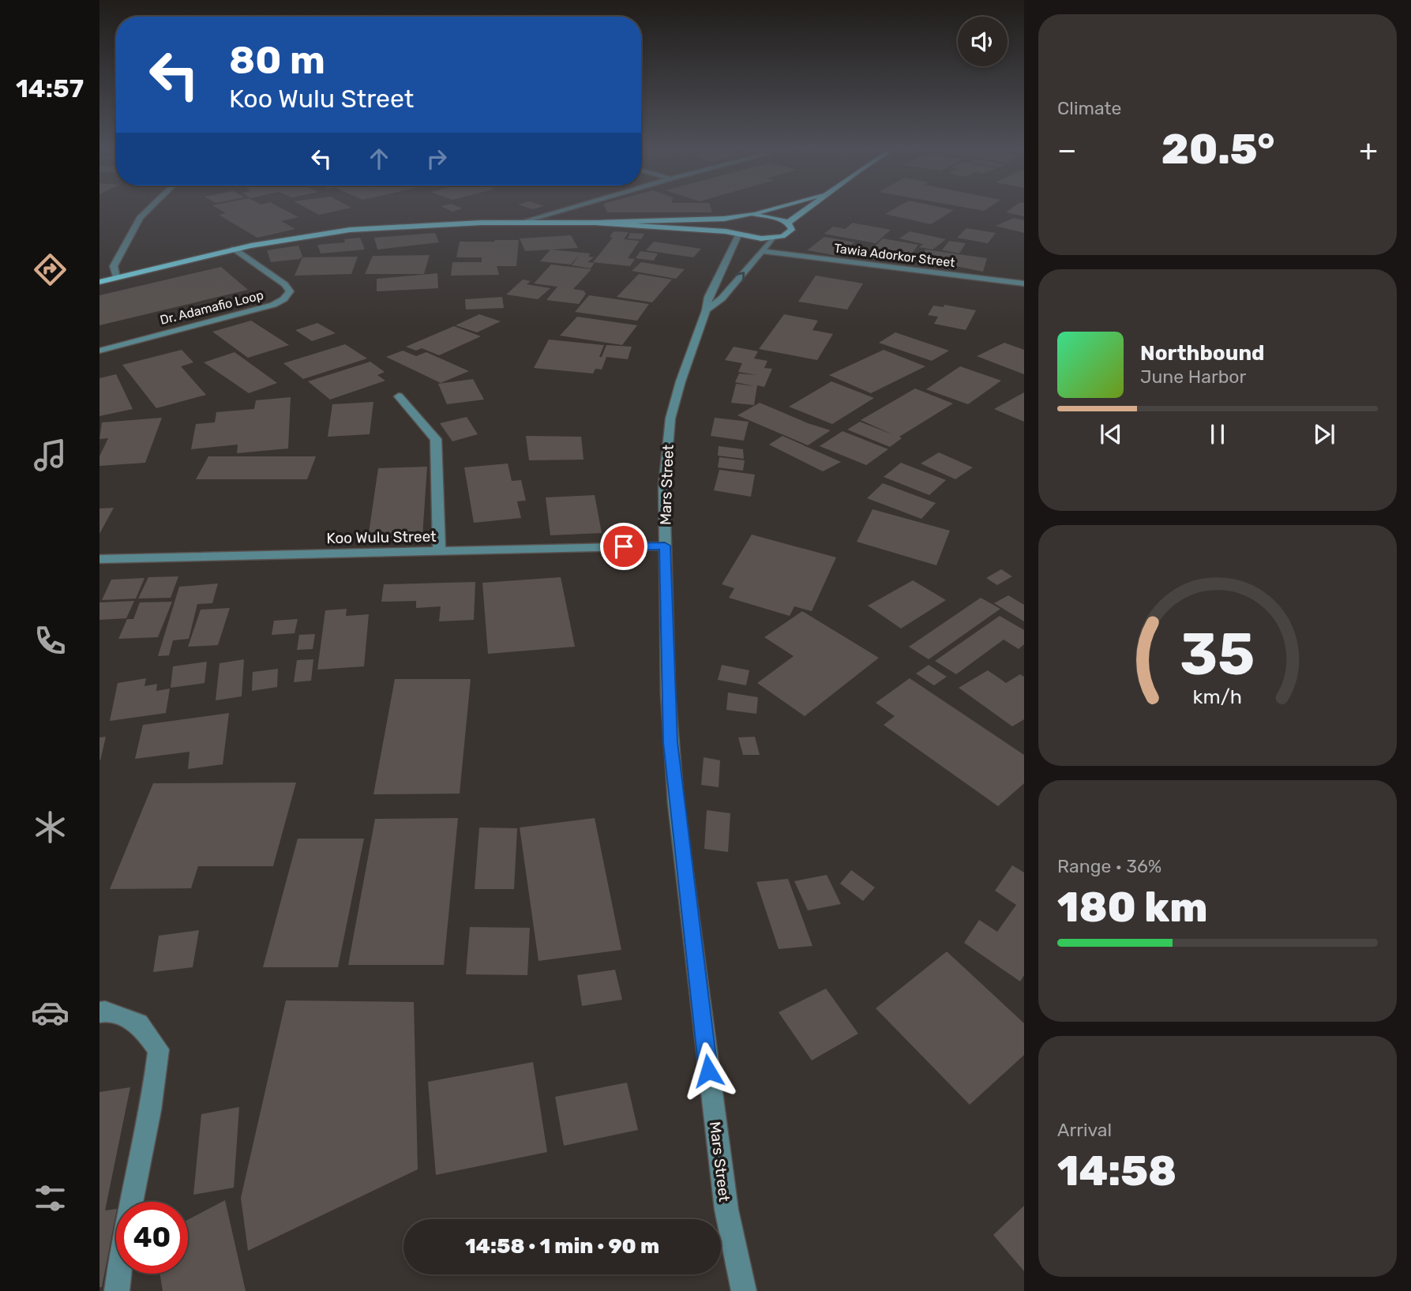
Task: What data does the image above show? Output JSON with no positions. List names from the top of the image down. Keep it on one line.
{"streets":{"street":["Tawia Adorkor Street","Dr. Adamafio Loop","Mars Street","Koo Wulu Street"]},"crossings":[["Mars Street","Koo Wulu Street"]],"page":{"tabs":"14:57","tile":["Climate",["Range · 36%","180 km"],["Arrival","14:58"]],"turn":["80 m","Koo Wulu Street"],"heat":["−","20.5°","+"],"song":["Northbound","June Harbor"],"limit":"40","trip":"14:58 · 1 min · 90 m","gauge":["35","km/h"]}}
